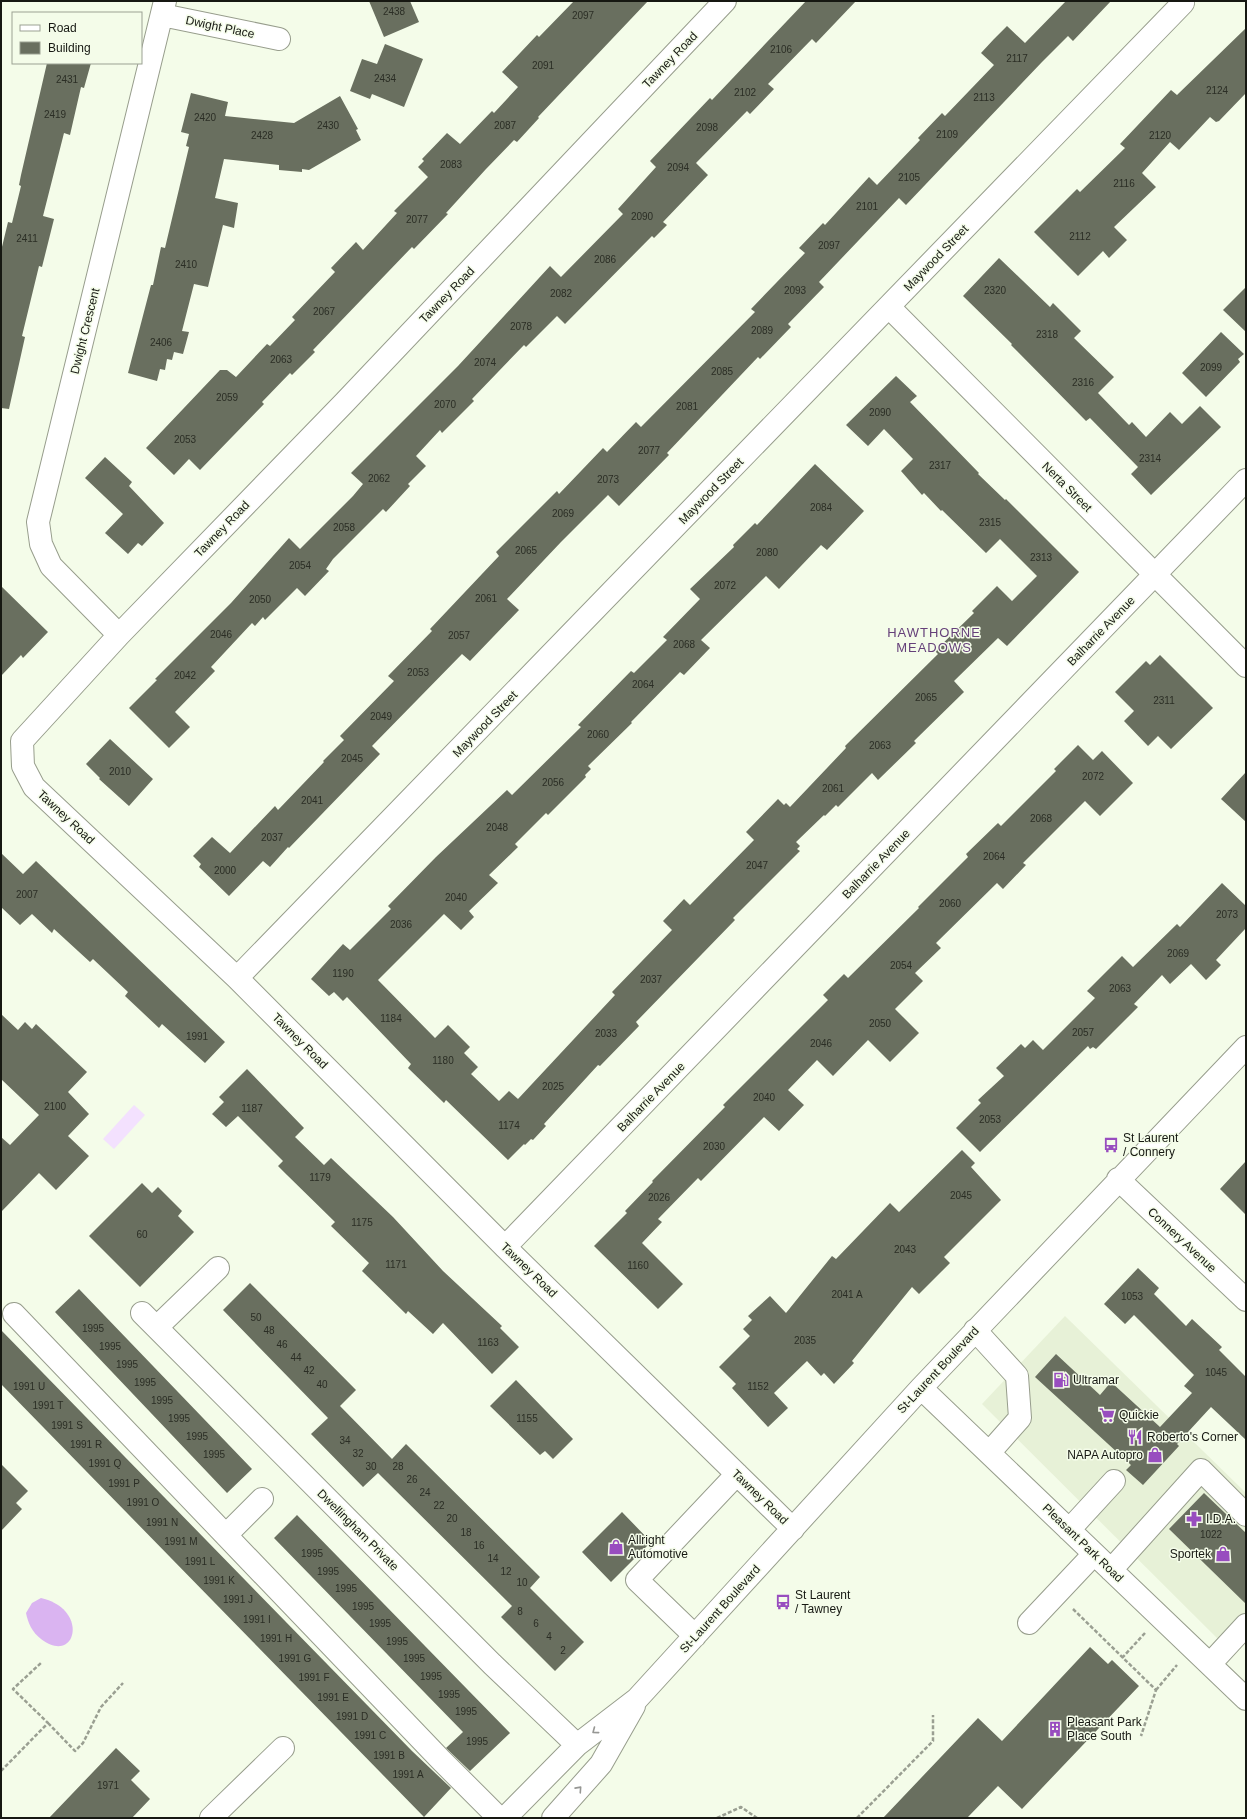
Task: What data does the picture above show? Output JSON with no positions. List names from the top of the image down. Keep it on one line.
{"streets":{"street":["Dwight Place","Tawney Road","Maywood Street","Dwight Crescent","Nerta Street","Balharrie Avenue","Connery Avenue","St-Laurent Boulevard","Dwellingham Private","Pleasant Park Road"]},"crossings":[["Dwight Place","Dwight Crescent"],["Tawney Road","Maywood Street"],["Tawney Road","Dwight Crescent"],["Tawney Road","Balharrie Avenue"],["Tawney Road","St-Laurent Boulevard"],["Maywood Street","Nerta Street"],["Nerta Street","Balharrie Avenue"],["Connery Avenue","St-Laurent Boulevard"],["St-Laurent Boulevard","Dwellingham Private"],["St-Laurent Boulevard","Pleasant Park Road"]],"districts":["HAWTHORNE MEADOWS"],"places":{"bus stop":["St Laurent / Connery","St Laurent / Tawney"],"fuel station":["Ultramar"],"supermarket":["Quickie"],"restaurant":["Roberto's Corner"],"shop":["NAPA Autopro","Allright Automotive","Sportek"],"pharmacy":["I.D.A."],"building":["Pleasant Park Place South"]},"house_numbers":["2438","2097","2106","2117","2091","2434","2431","2124","2102","2113","2419","2420","2430","2087","2098","2109","2428","2120","2083","2094","2105","2116","2101","2090","2077","2112","2411","2097","2086","2410","2093","2320","2082","2067","2078","2089","2318","2406","2063","2074","2099","2085","2316","2059","2070","2081","2090","2053","2077","2314","2317","2062","2073","2084","2069","2315","2058","2065","2080","2313","2054","2072","2061","2050","2046","2057","2068","2053","2042","2064","2065","2311","2049","2060","2063","2045","2010","2072","2056","2061","2041","2068","2048","2037","2064","2047","2000","2007","2040","2060","2073","2036","2069","2054","1190","2037","2063","1184","2050","2057","2033","1991","2046","1180","2025","2040","2100","1187","2053","1174","2030","1179","2045","2026","1175","60","2043","1171","1160","2041 A","1053","50","1995","48","2035","1163","46","1995","44","1995","42","1045","1995","40","1991 U","1152","1995","1991 T","1995","1155","1991 S","1995","34","1991 R","32","1995","1991 Q","30","28","26","1991 P","24","1991 O","22","20","1991 N","18","1022","1991 M","16","1995","14","1991 L","1995","12","1991 K","10","1995","1991 J","1995","8","1991 I","1995","6","4","1991 H","1995","2","1991 G","1995","1995","1991 F","1995","1991 E","1995","1991 D","1991 C","1995","1991 B","1991 A","1971"],"legend":["Road","Building"]}
